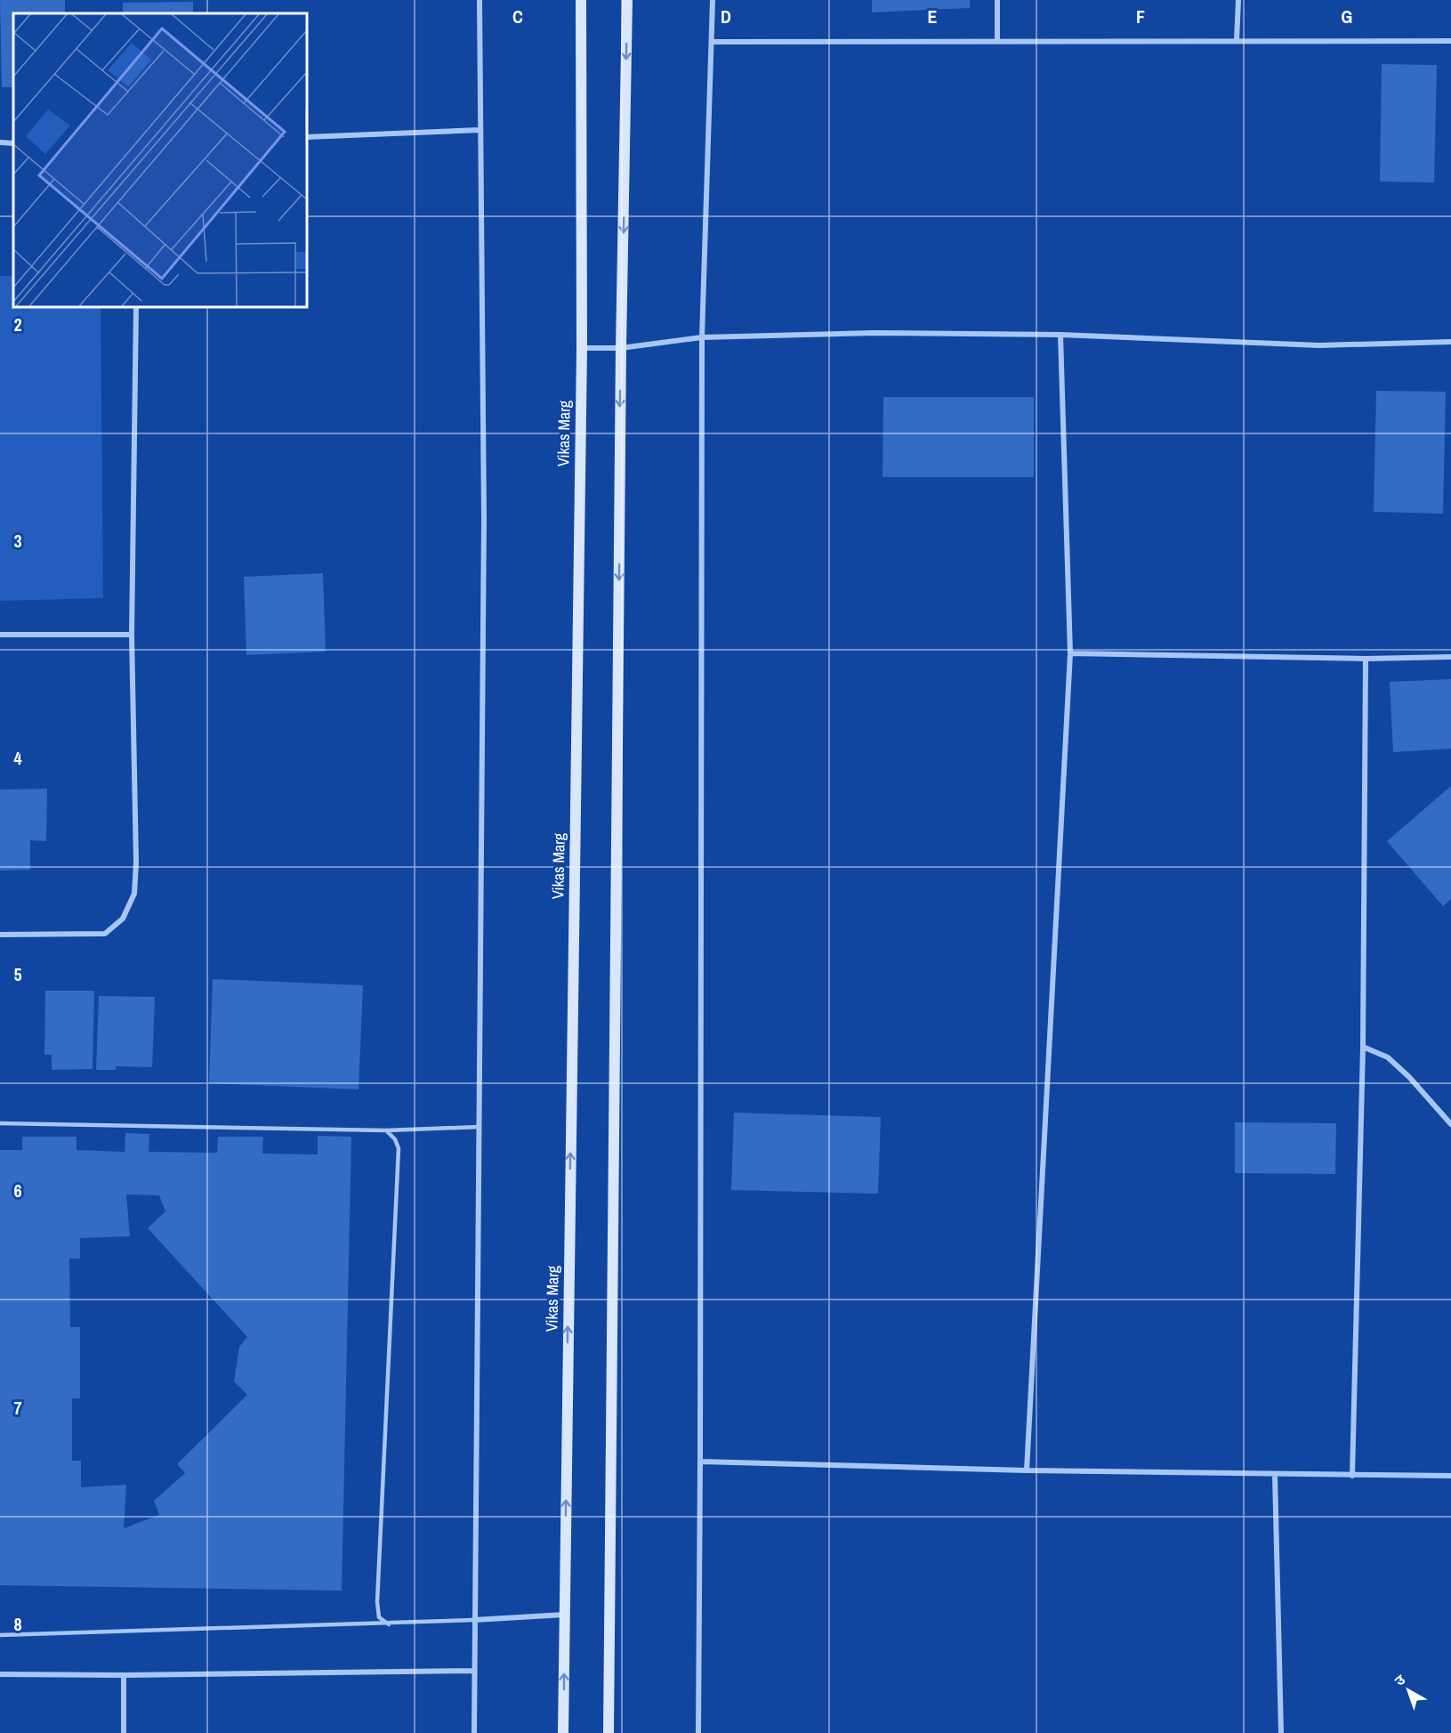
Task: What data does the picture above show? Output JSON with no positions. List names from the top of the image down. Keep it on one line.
{"streets":{"main road":["Vikas Marg"]},"north":"top left","grid":{"columns":["C","D","E","F","G"],"rows":["2","3","4","5","6","7","8"]}}
